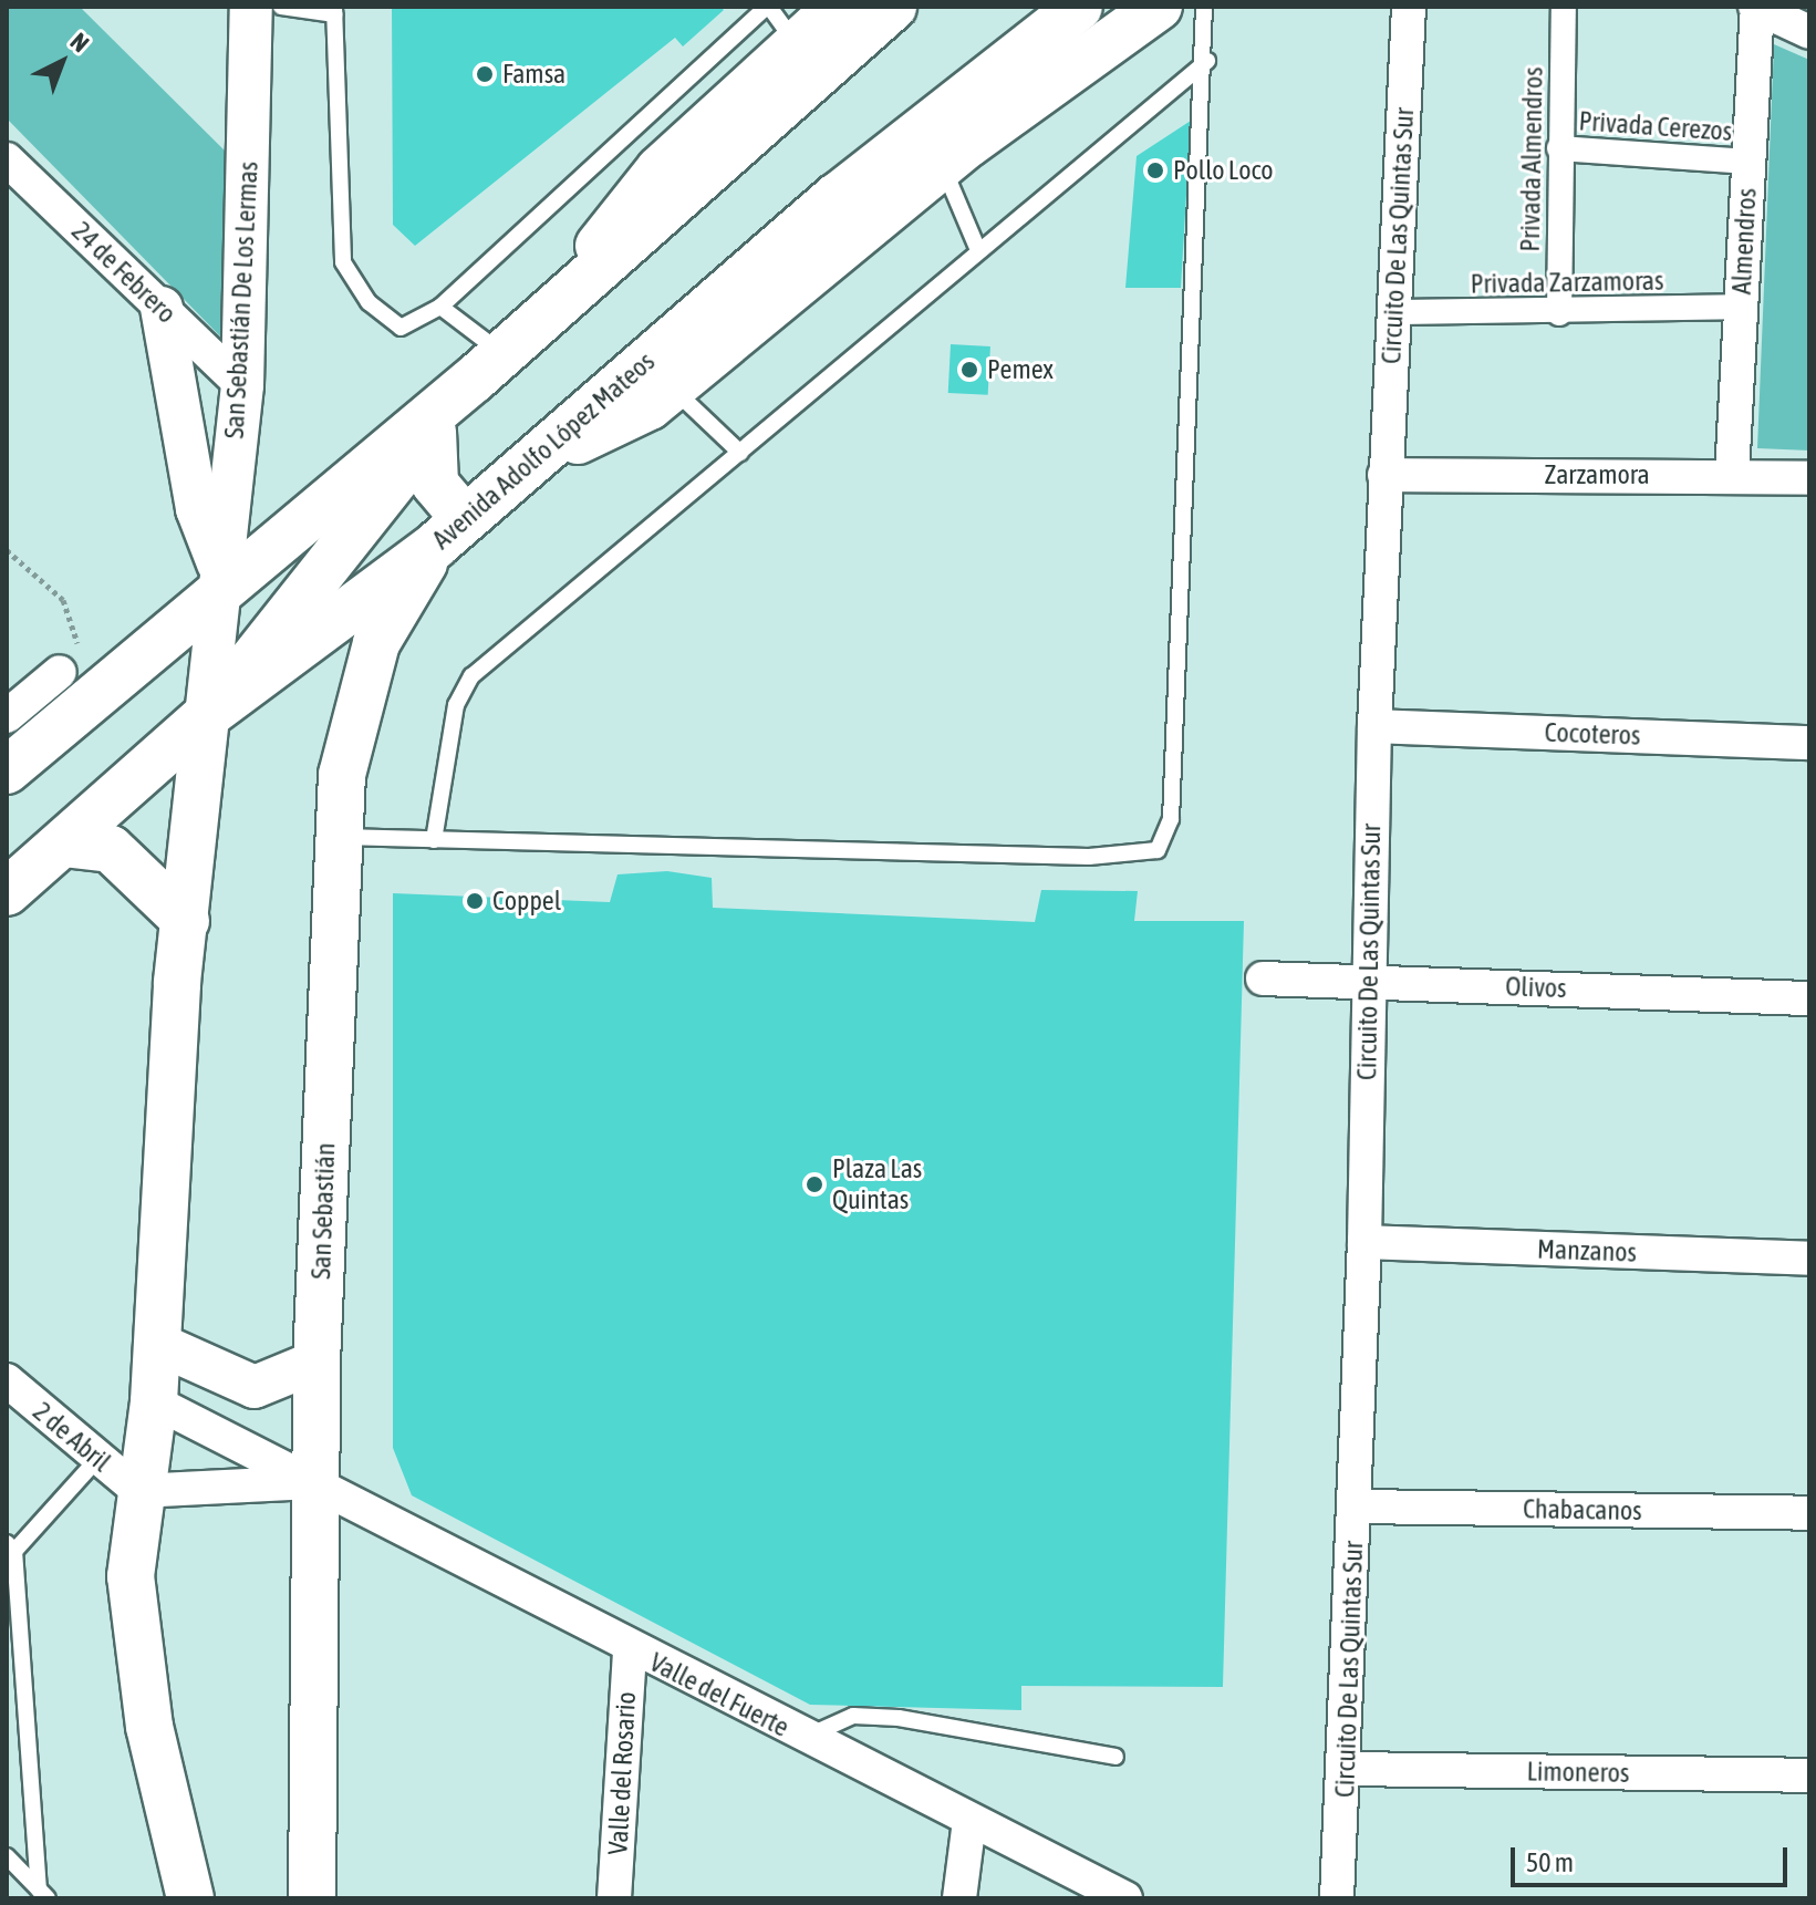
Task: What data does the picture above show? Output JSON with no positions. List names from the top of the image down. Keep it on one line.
{"streets":{"main road":["Avenida Adolfo López Mateos","San Sebastián"],"street":["Privada Cerezos","Privada Almendros","Circuito De Las Quintas Sur","Almendros","24 de Febrero","Privada Zarzamoras","San Sebastián De Los Lermas","Zarzamora","Cocoteros","Olivos","Manzanos","2 de Abril","Chabacanos","Valle del Fuerte","Limoneros","Valle del Rosario"]},"crossings":[["Privada Cerezos","Privada Almendros"],["Privada Cerezos","Almendros"],["Privada Almendros","Privada Zarzamoras"],["Circuito De Las Quintas Sur","Privada Zarzamoras"],["Circuito De Las Quintas Sur","Zarzamora"],["Circuito De Las Quintas Sur","Cocoteros"],["Circuito De Las Quintas Sur","Olivos"],["Circuito De Las Quintas Sur","Manzanos"],["Circuito De Las Quintas Sur","Chabacanos"],["Circuito De Las Quintas Sur","Limoneros"],["Almendros","Privada Zarzamoras"],["Almendros","Zarzamora"],["24 de Febrero","San Sebastián De Los Lermas"],["Avenida Adolfo López Mateos","San Sebastián"],["San Sebastián","Valle del Fuerte"],["Valle del Fuerte","Valle del Rosario"]],"places":["Famsa","Pollo Loco","Pemex","Coppel","Plaza Las Quintas"],"scale_bar":"50 m","north":"top right"}
